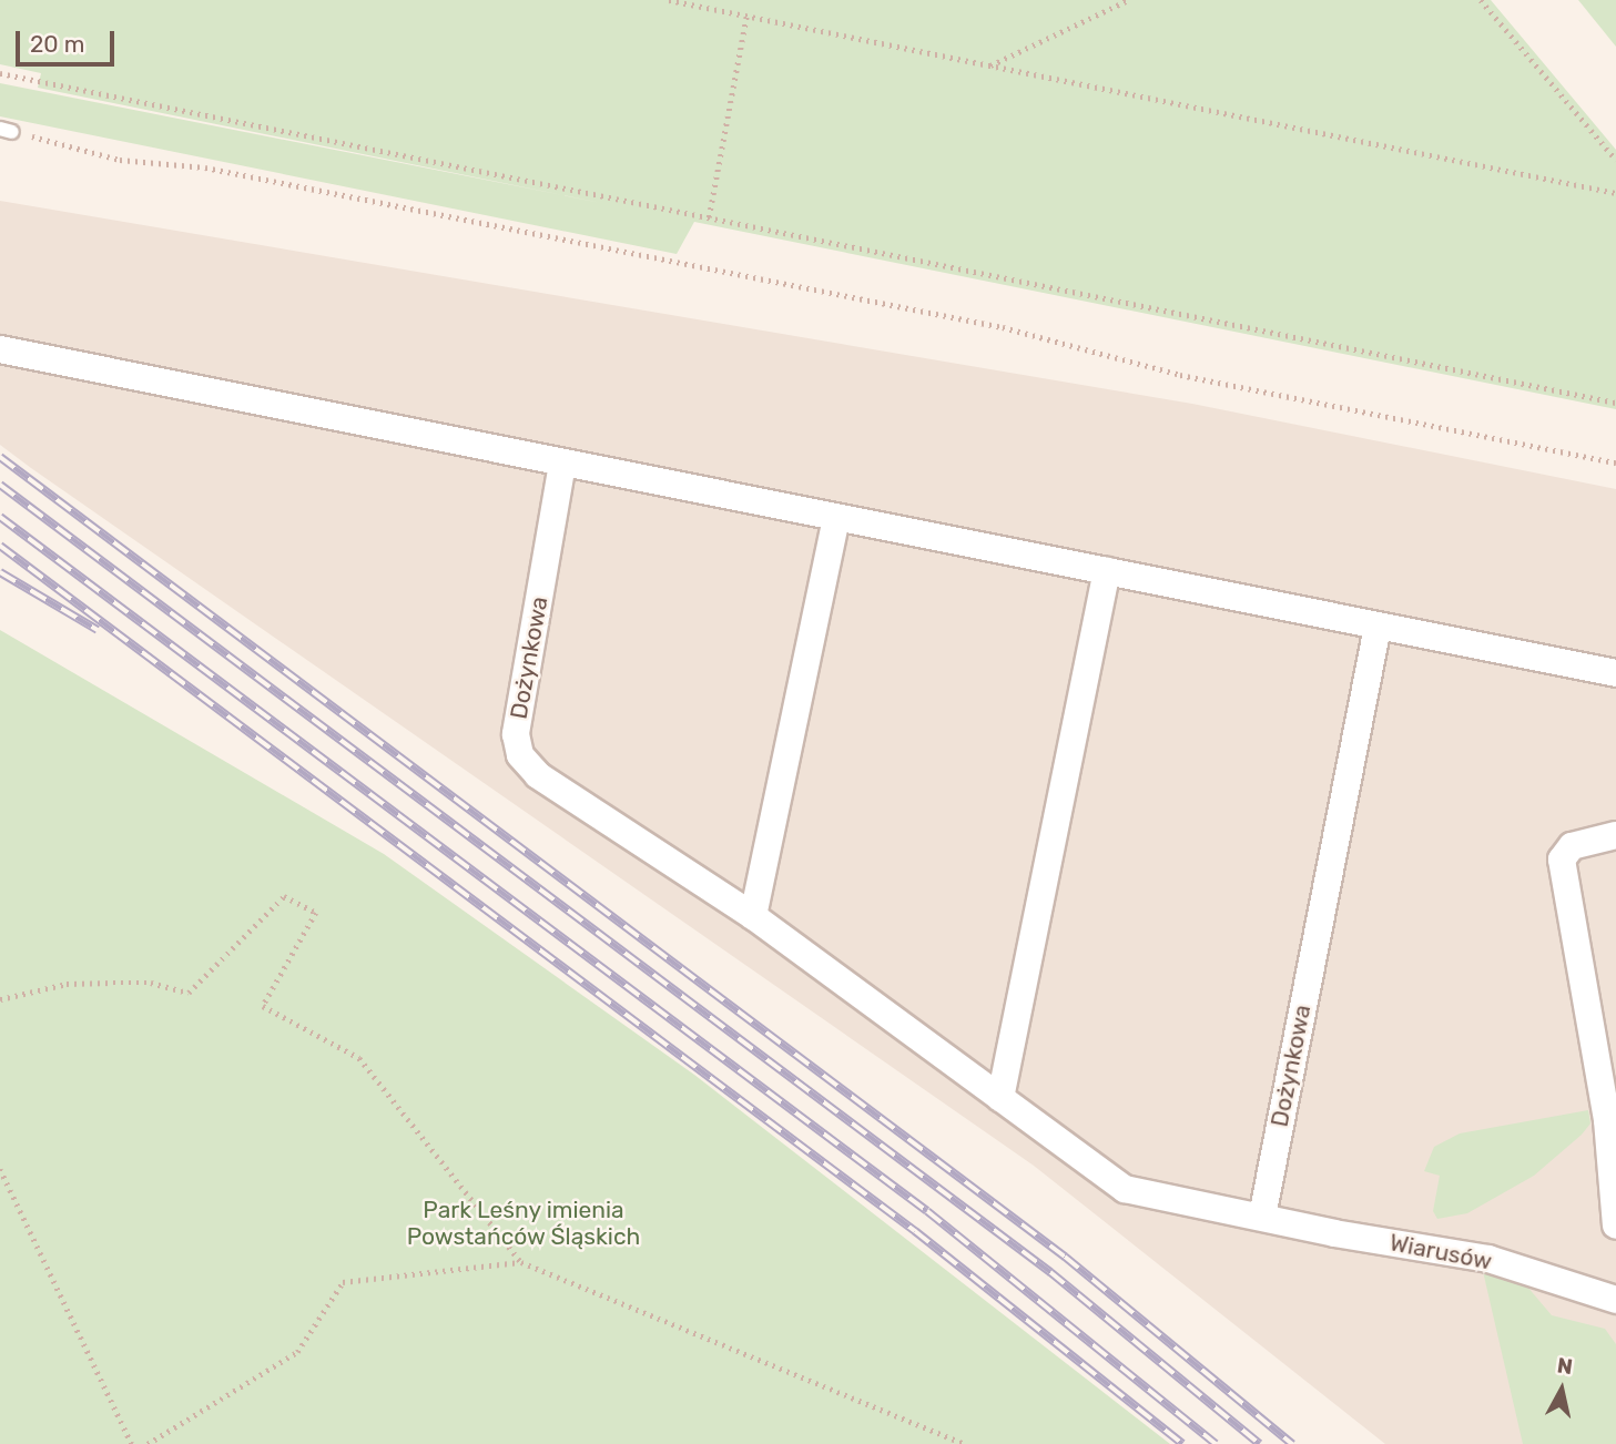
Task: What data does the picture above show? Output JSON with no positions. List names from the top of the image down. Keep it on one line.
{"streets":{"street":["Dożynkowa","Wiarusów"]},"crossings":[["Dożynkowa","Wiarusów"]],"parks":["Park Leśny imienia Powstańców Śląskich"],"scale_bar":"20 m","north":"top"}
